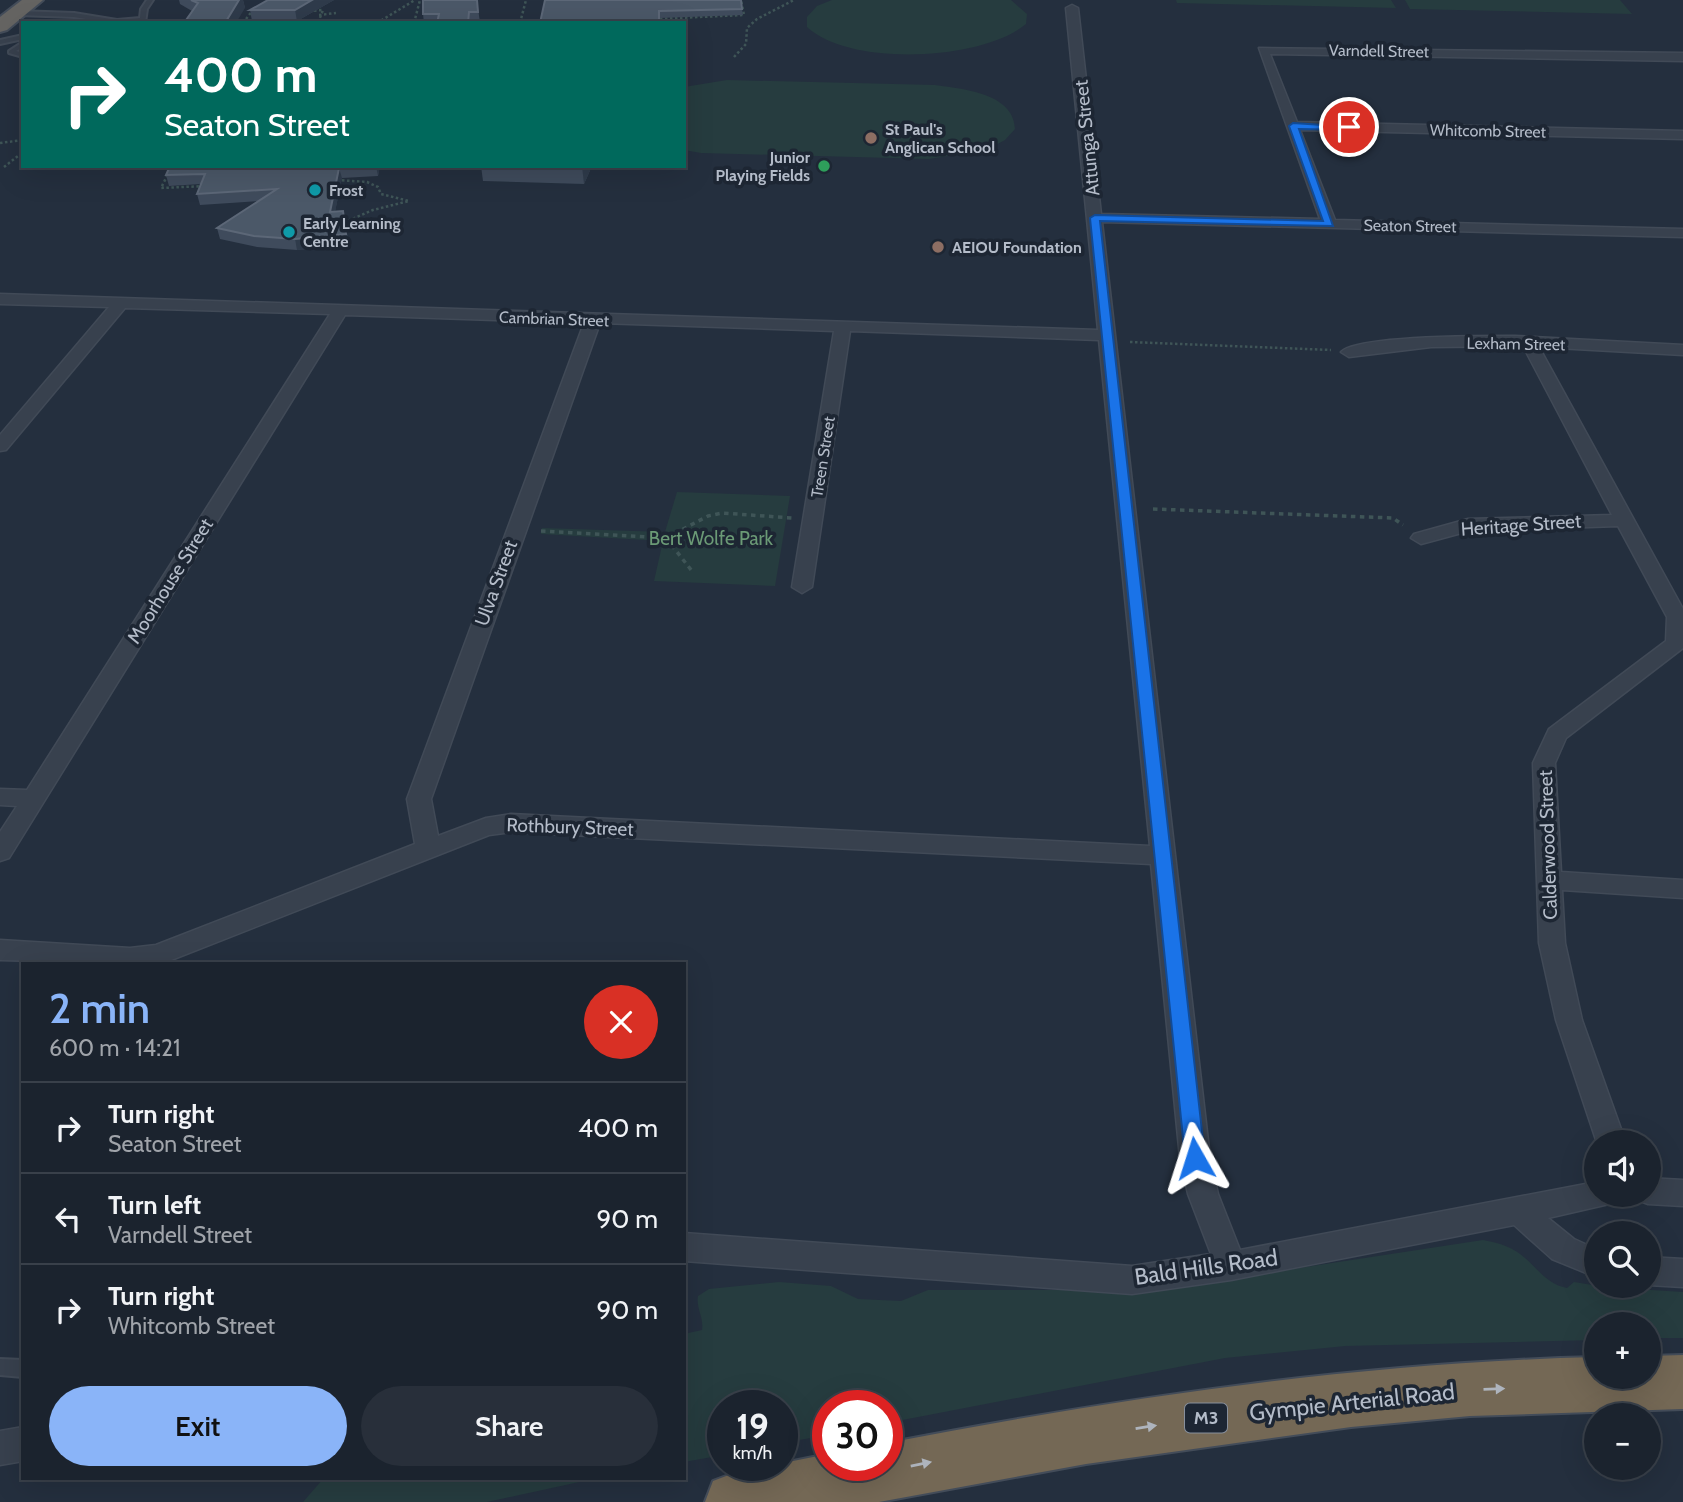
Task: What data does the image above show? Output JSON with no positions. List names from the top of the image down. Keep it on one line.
{"streets":{"highway":["Gympie Arterial Road","M3"],"street":["Varndell Street","Whitcomb Street","Attunga Street","Seaton Street","Cambrian Street","Lexham Street","Treen Street","Heritage Street","Moorhouse Street","Ulva Street","Rothbury Street","Calderwood Street","Bald Hills Road"]},"crossings":[["Varndell Street","Whitcomb Street"],["Varndell Street","Seaton Street"],["Attunga Street","Seaton Street"],["Attunga Street","Cambrian Street"],["Attunga Street","Rothbury Street"],["Attunga Street","Bald Hills Road"],["Cambrian Street","Treen Street"],["Cambrian Street","Moorhouse Street"],["Cambrian Street","Ulva Street"],["Lexham Street","Calderwood Street"],["Heritage Street","Calderwood Street"],["Ulva Street","Rothbury Street"]],"one_way":["Gympie Arterial Road"],"parks":["Bert Wolfe Park"],"places":["St Paul's Anglican School","Junior Playing Fields","Frost","Early Learning Centre","AEIOU Foundation"],"page":{"turn":["400 m","Seaton Street"],"heading":["2 min","600 m · 14:21"],"list":[{"name":"Turn right","note":"Seaton Street","value":"400 m"},{"name":"Turn left","note":"Varndell Street","value":"90 m"},{"name":"Turn right","note":"Whitcomb Street","value":"90 m"}],"map_buttons":["+","−"],"buttons":["Exit","Share"],"speed":"19 km/h","limit":"30"}}
